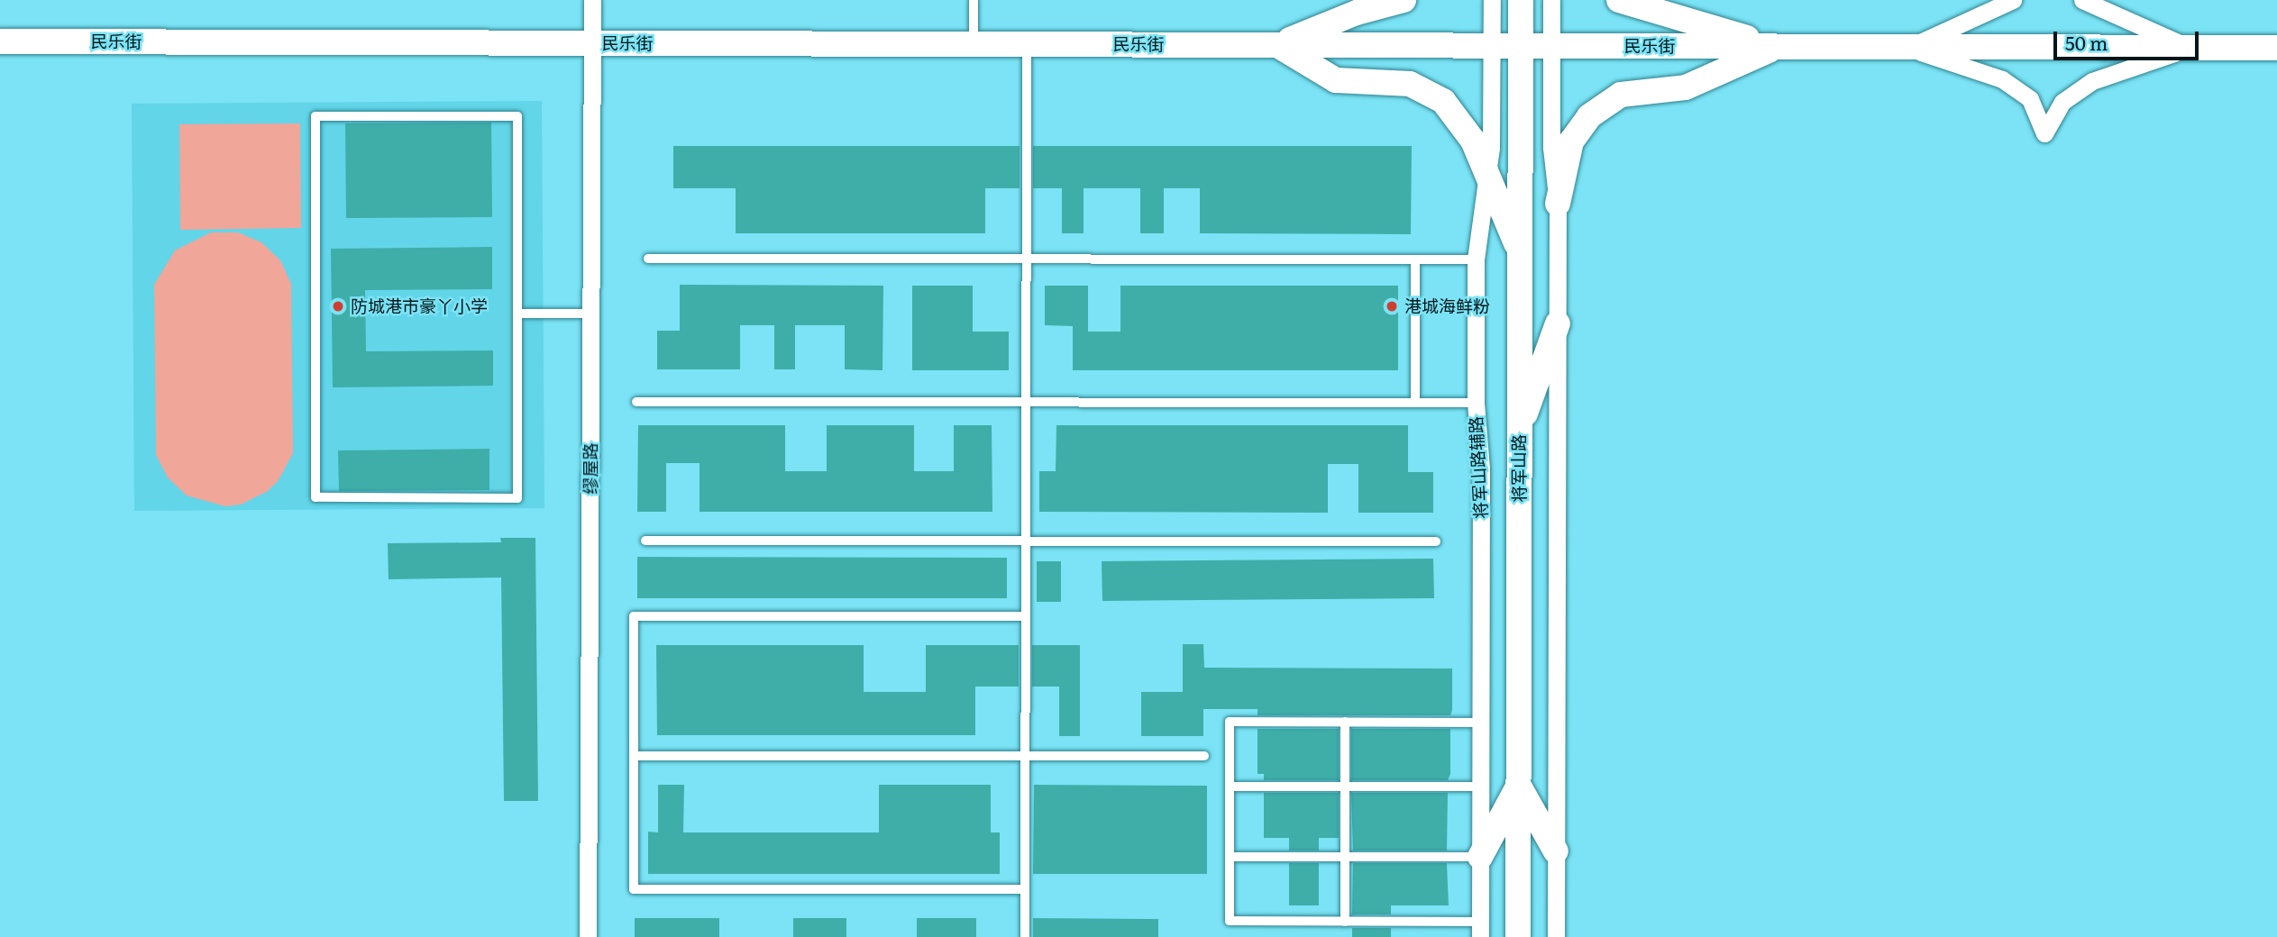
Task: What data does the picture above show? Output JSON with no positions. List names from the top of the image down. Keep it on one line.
{"streets":{"street":["民乐街","将军山路辅路","缪屋路","将军山路"]},"crossings":[["民乐街","将军山路辅路"],["民乐街","缪屋路"],["民乐街","将军山路"]],"places":["防城港市豪丫小学","港城海鲜粉"],"scale_bar":"50 m"}
